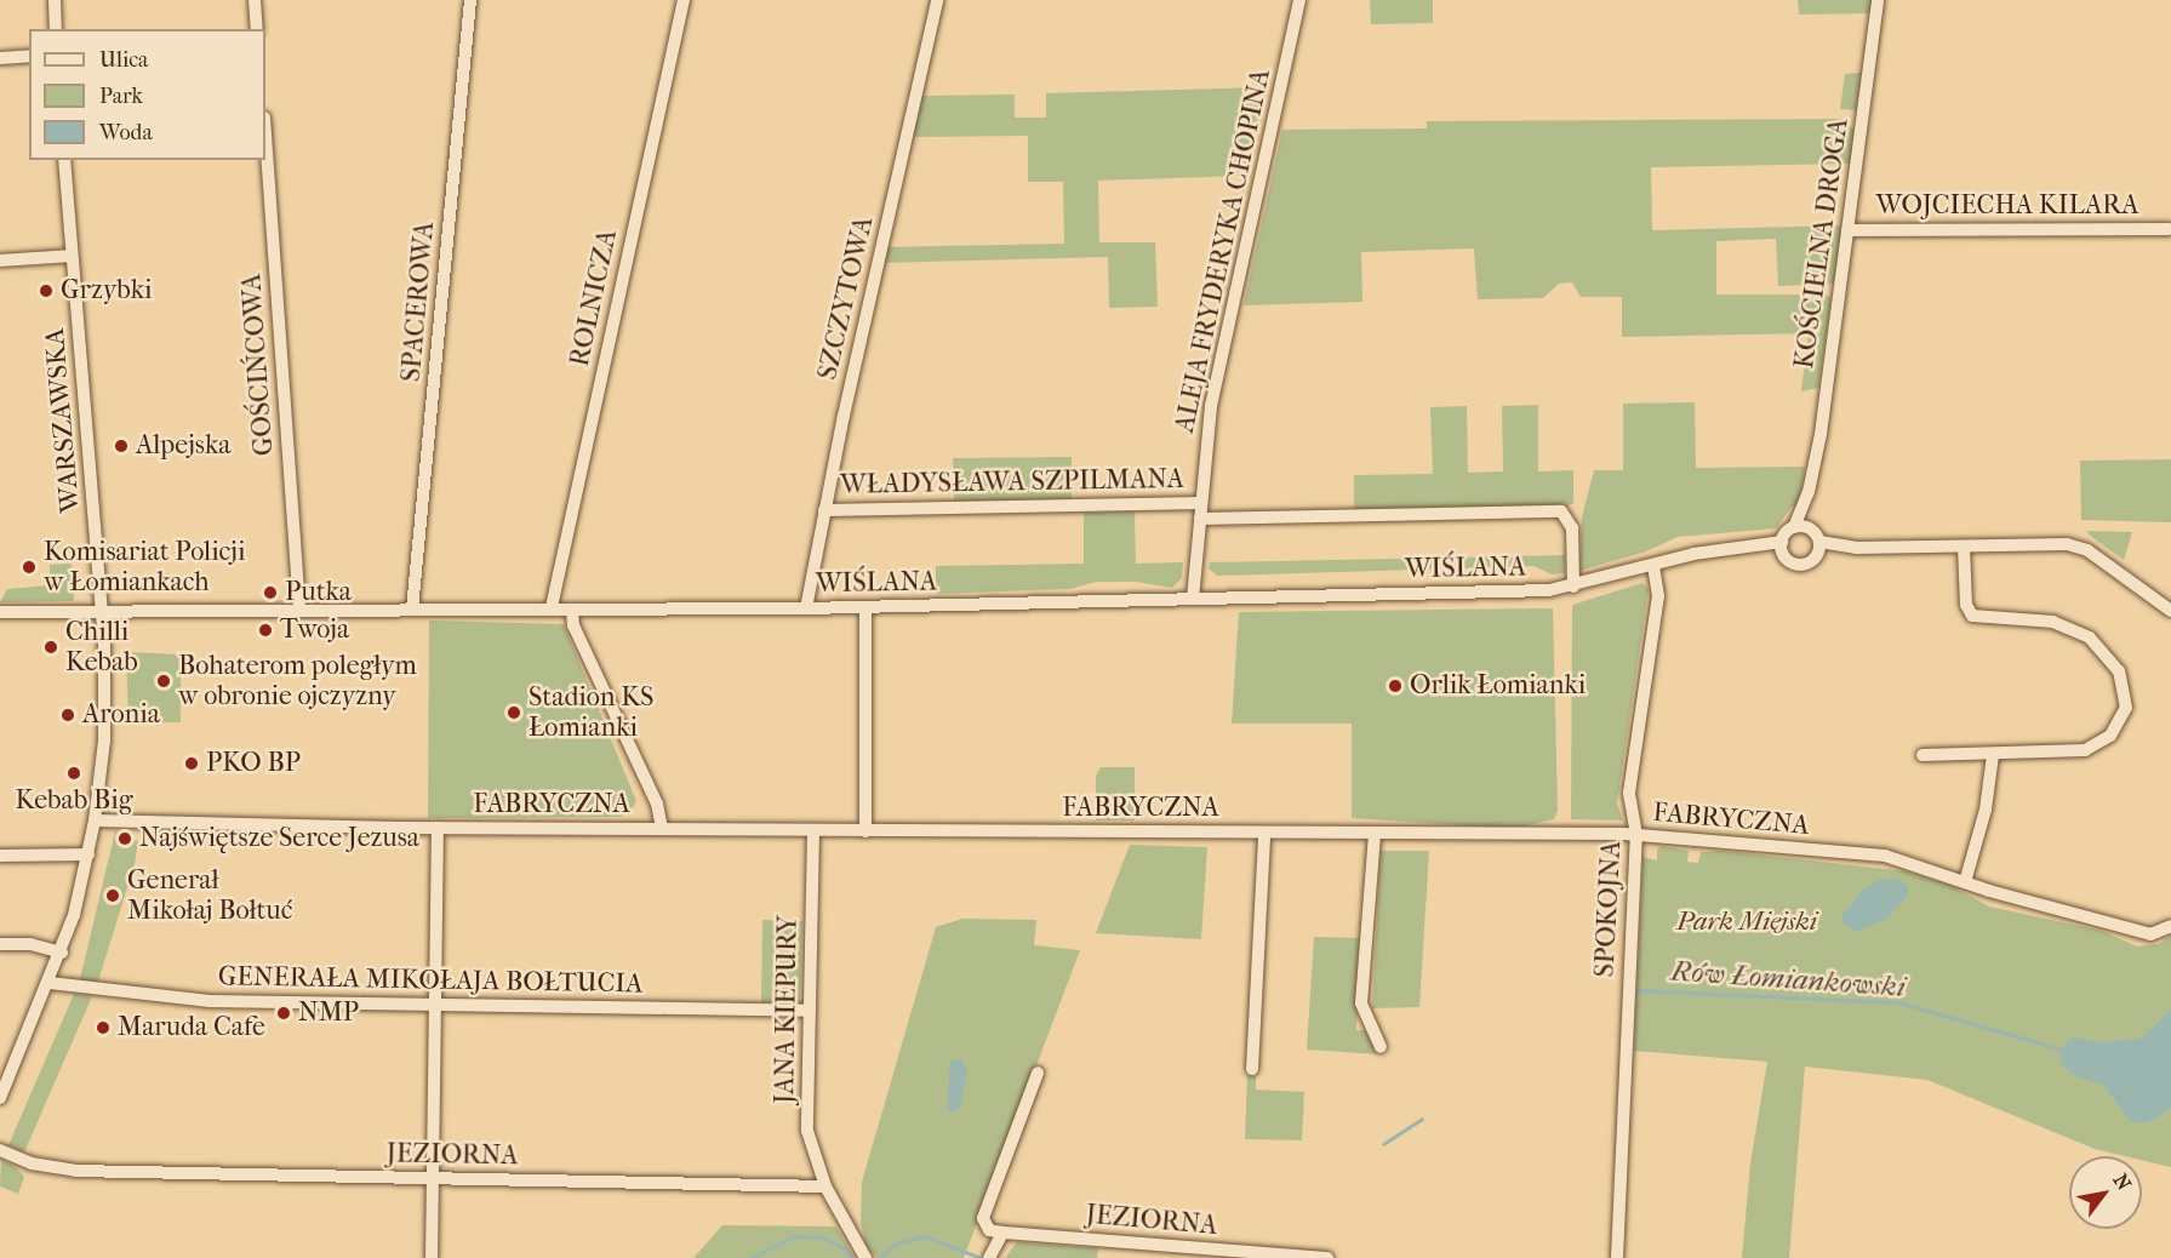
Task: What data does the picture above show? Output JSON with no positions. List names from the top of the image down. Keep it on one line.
{"streets":{"street":["WOJCIECHA KILARA","KOŚCIELNA DROGA","ALEJA FRYDERYKA CHOPINA","ROLNICZA","SZCZYTOWA","SPACEROWA","GOŚCIŃCOWA","WARSZAWSKA","WŁADYSŁAWA SZPILMANA","WIŚLANA","FABRYCZNA","SPOKOJNA","GENERAŁA MIKOŁAJA BOŁTUCIA","JANA KIEPURY","JEZIORNA"]},"crossings":[["WOJCIECHA KILARA","KOŚCIELNA DROGA"],["KOŚCIELNA DROGA","WIŚLANA"],["ALEJA FRYDERYKA CHOPINA","WŁADYSŁAWA SZPILMANA"],["ALEJA FRYDERYKA CHOPINA","WIŚLANA"],["ROLNICZA","WIŚLANA"],["SZCZYTOWA","WŁADYSŁAWA SZPILMANA"],["SZCZYTOWA","WIŚLANA"],["SPACEROWA","WIŚLANA"],["GOŚCIŃCOWA","WIŚLANA"],["WARSZAWSKA","WIŚLANA"],["WARSZAWSKA","FABRYCZNA"],["WARSZAWSKA","GENERAŁA MIKOŁAJA BOŁTUCIA"],["WŁADYSŁAWA SZPILMANA","WIŚLANA"],["WIŚLANA","SPOKOJNA"],["FABRYCZNA","SPOKOJNA"],["FABRYCZNA","JANA KIEPURY"],["GENERAŁA MIKOŁAJA BOŁTUCIA","JANA KIEPURY"],["JANA KIEPURY","JEZIORNA"]],"water":["Rów Łomiankowski"],"parks":["Park Miejski"],"places":["Grzybki","Alpejska","Komisariat Policji w Łomiankach","Putka","Twoja","Chilli Kebab","Bohaterom poległym w obronie ojczyzny","Orlik Łomianki","Stadion KS Łomianki","Aronia","PKO BP","Kebab Big","Najświętsze Serce Jezusa","Generał Mikołaj Bołtuć","NMP","Maruda Cafe"],"legend":["Ulica","Park","Woda"],"north":"top right"}
